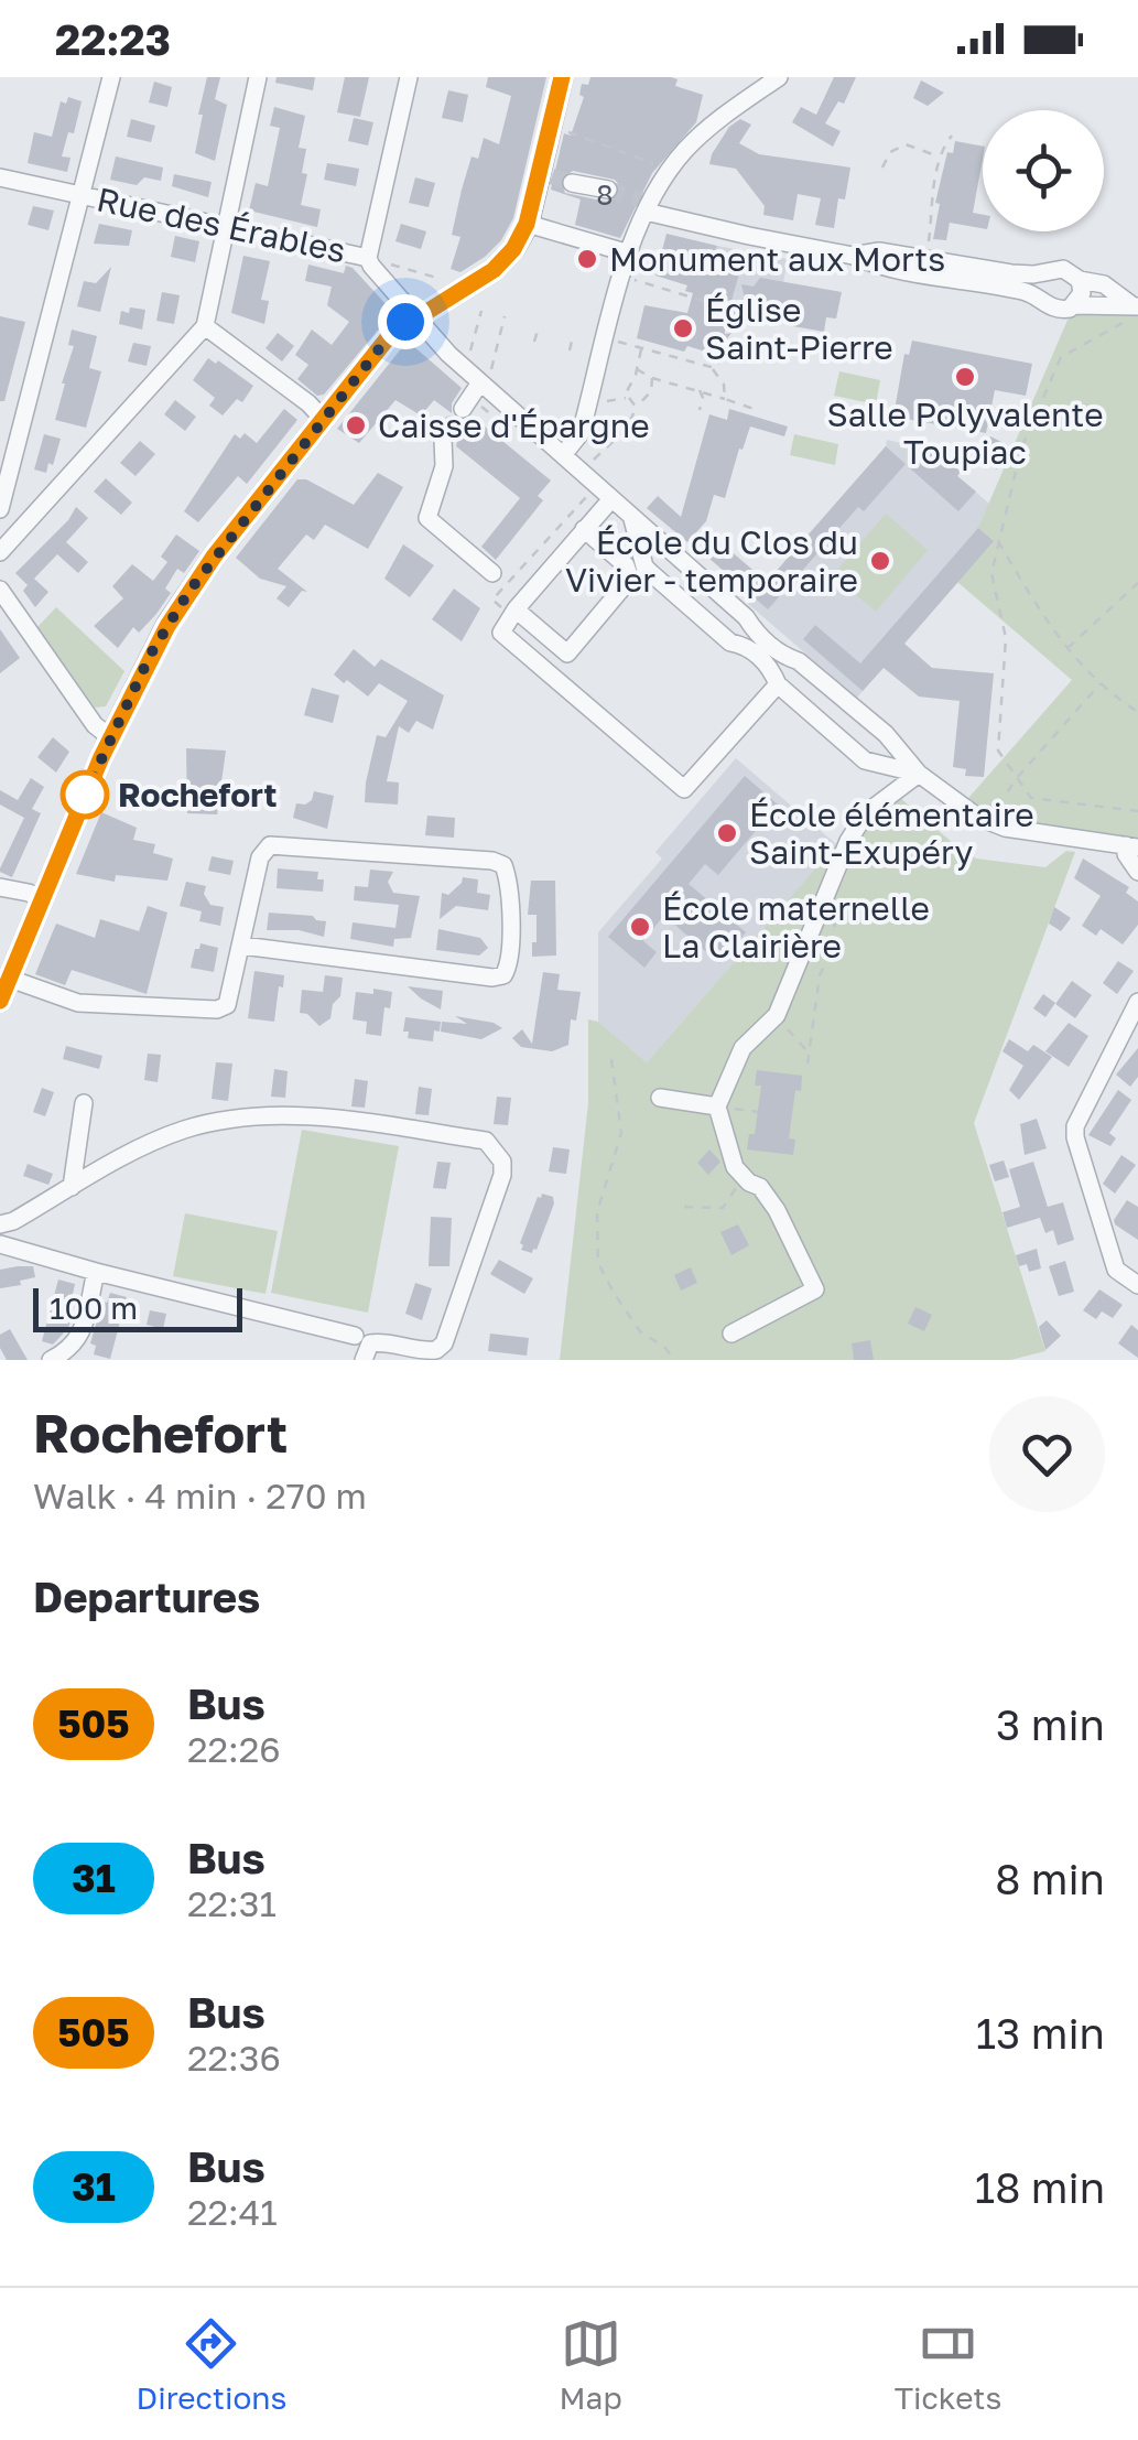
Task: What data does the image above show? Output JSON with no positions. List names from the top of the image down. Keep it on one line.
{"streets":{"street":["Rue des Érables"]},"places":["Monument aux Morts","Église Saint-Pierre","Salle Polyvalente Toupiac","Caisse d'Épargne","École du Clos du Vivier - temporaire","Rochefort","École élémentaire Saint-Exupéry","École maternelle La Clairière"],"lines":["bus line 505"],"house_numbers":["8"],"scale_bar":"100 m","page":{"status":"22:23","scale":"100 m","heading":[["Rochefort","Walk · 4 min · 270 m"],"Departures"],"list":[{"mark":"505","name":"Bus","note":"22:26","value":"3 min"},{"mark":"31","name":"Bus","note":"22:31","value":"8 min"},{"mark":"505","name":"Bus","note":"22:36","value":"13 min"},{"mark":"31","name":"Bus","note":"22:41","value":"18 min"}],"tabs":["Directions","Map","Tickets"]}}
